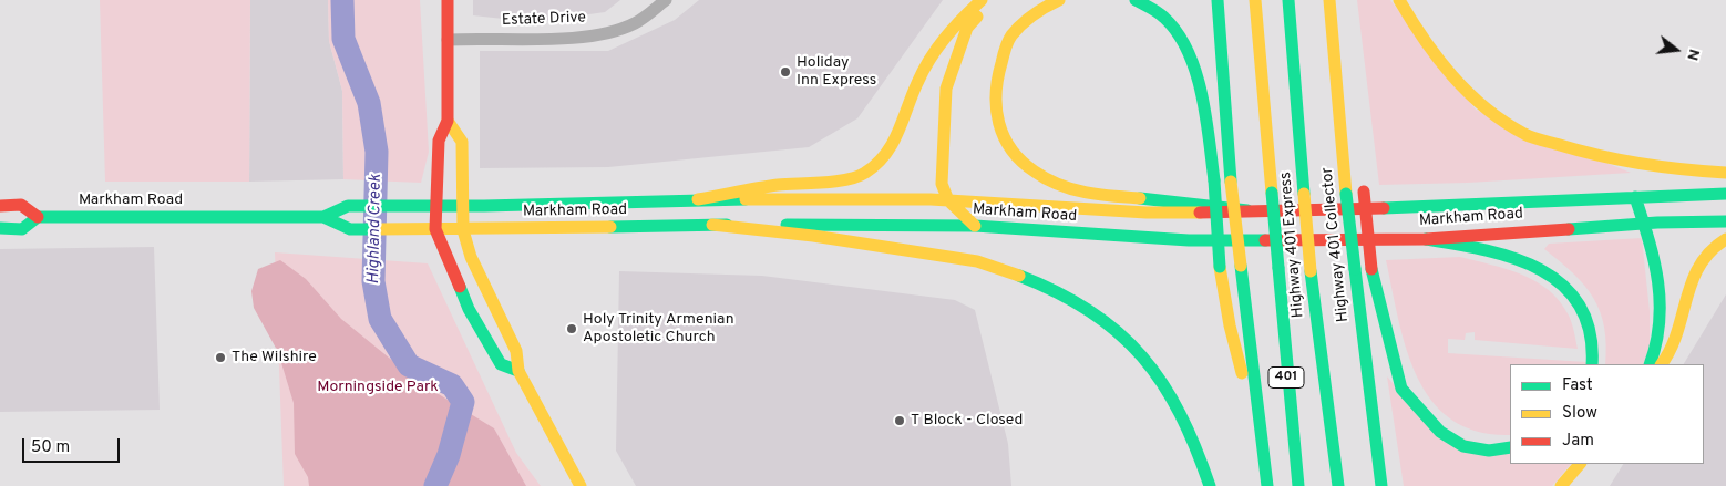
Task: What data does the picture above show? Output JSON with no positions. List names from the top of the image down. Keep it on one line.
{"streets":{"main road":["Markham Road","Highway 401 Express","Highway 401 Collector","401"],"street":["Estate Drive"]},"water":["Highland Creek"],"parks":["Morningside Park"],"places":["Holiday Inn Express","Holy Trinity Armenian Apostoletic Church","The Wilshire","T Block - Closed"],"legend":["Fast","Slow","Jam"],"scale_bar":"50 m","north":"right"}
